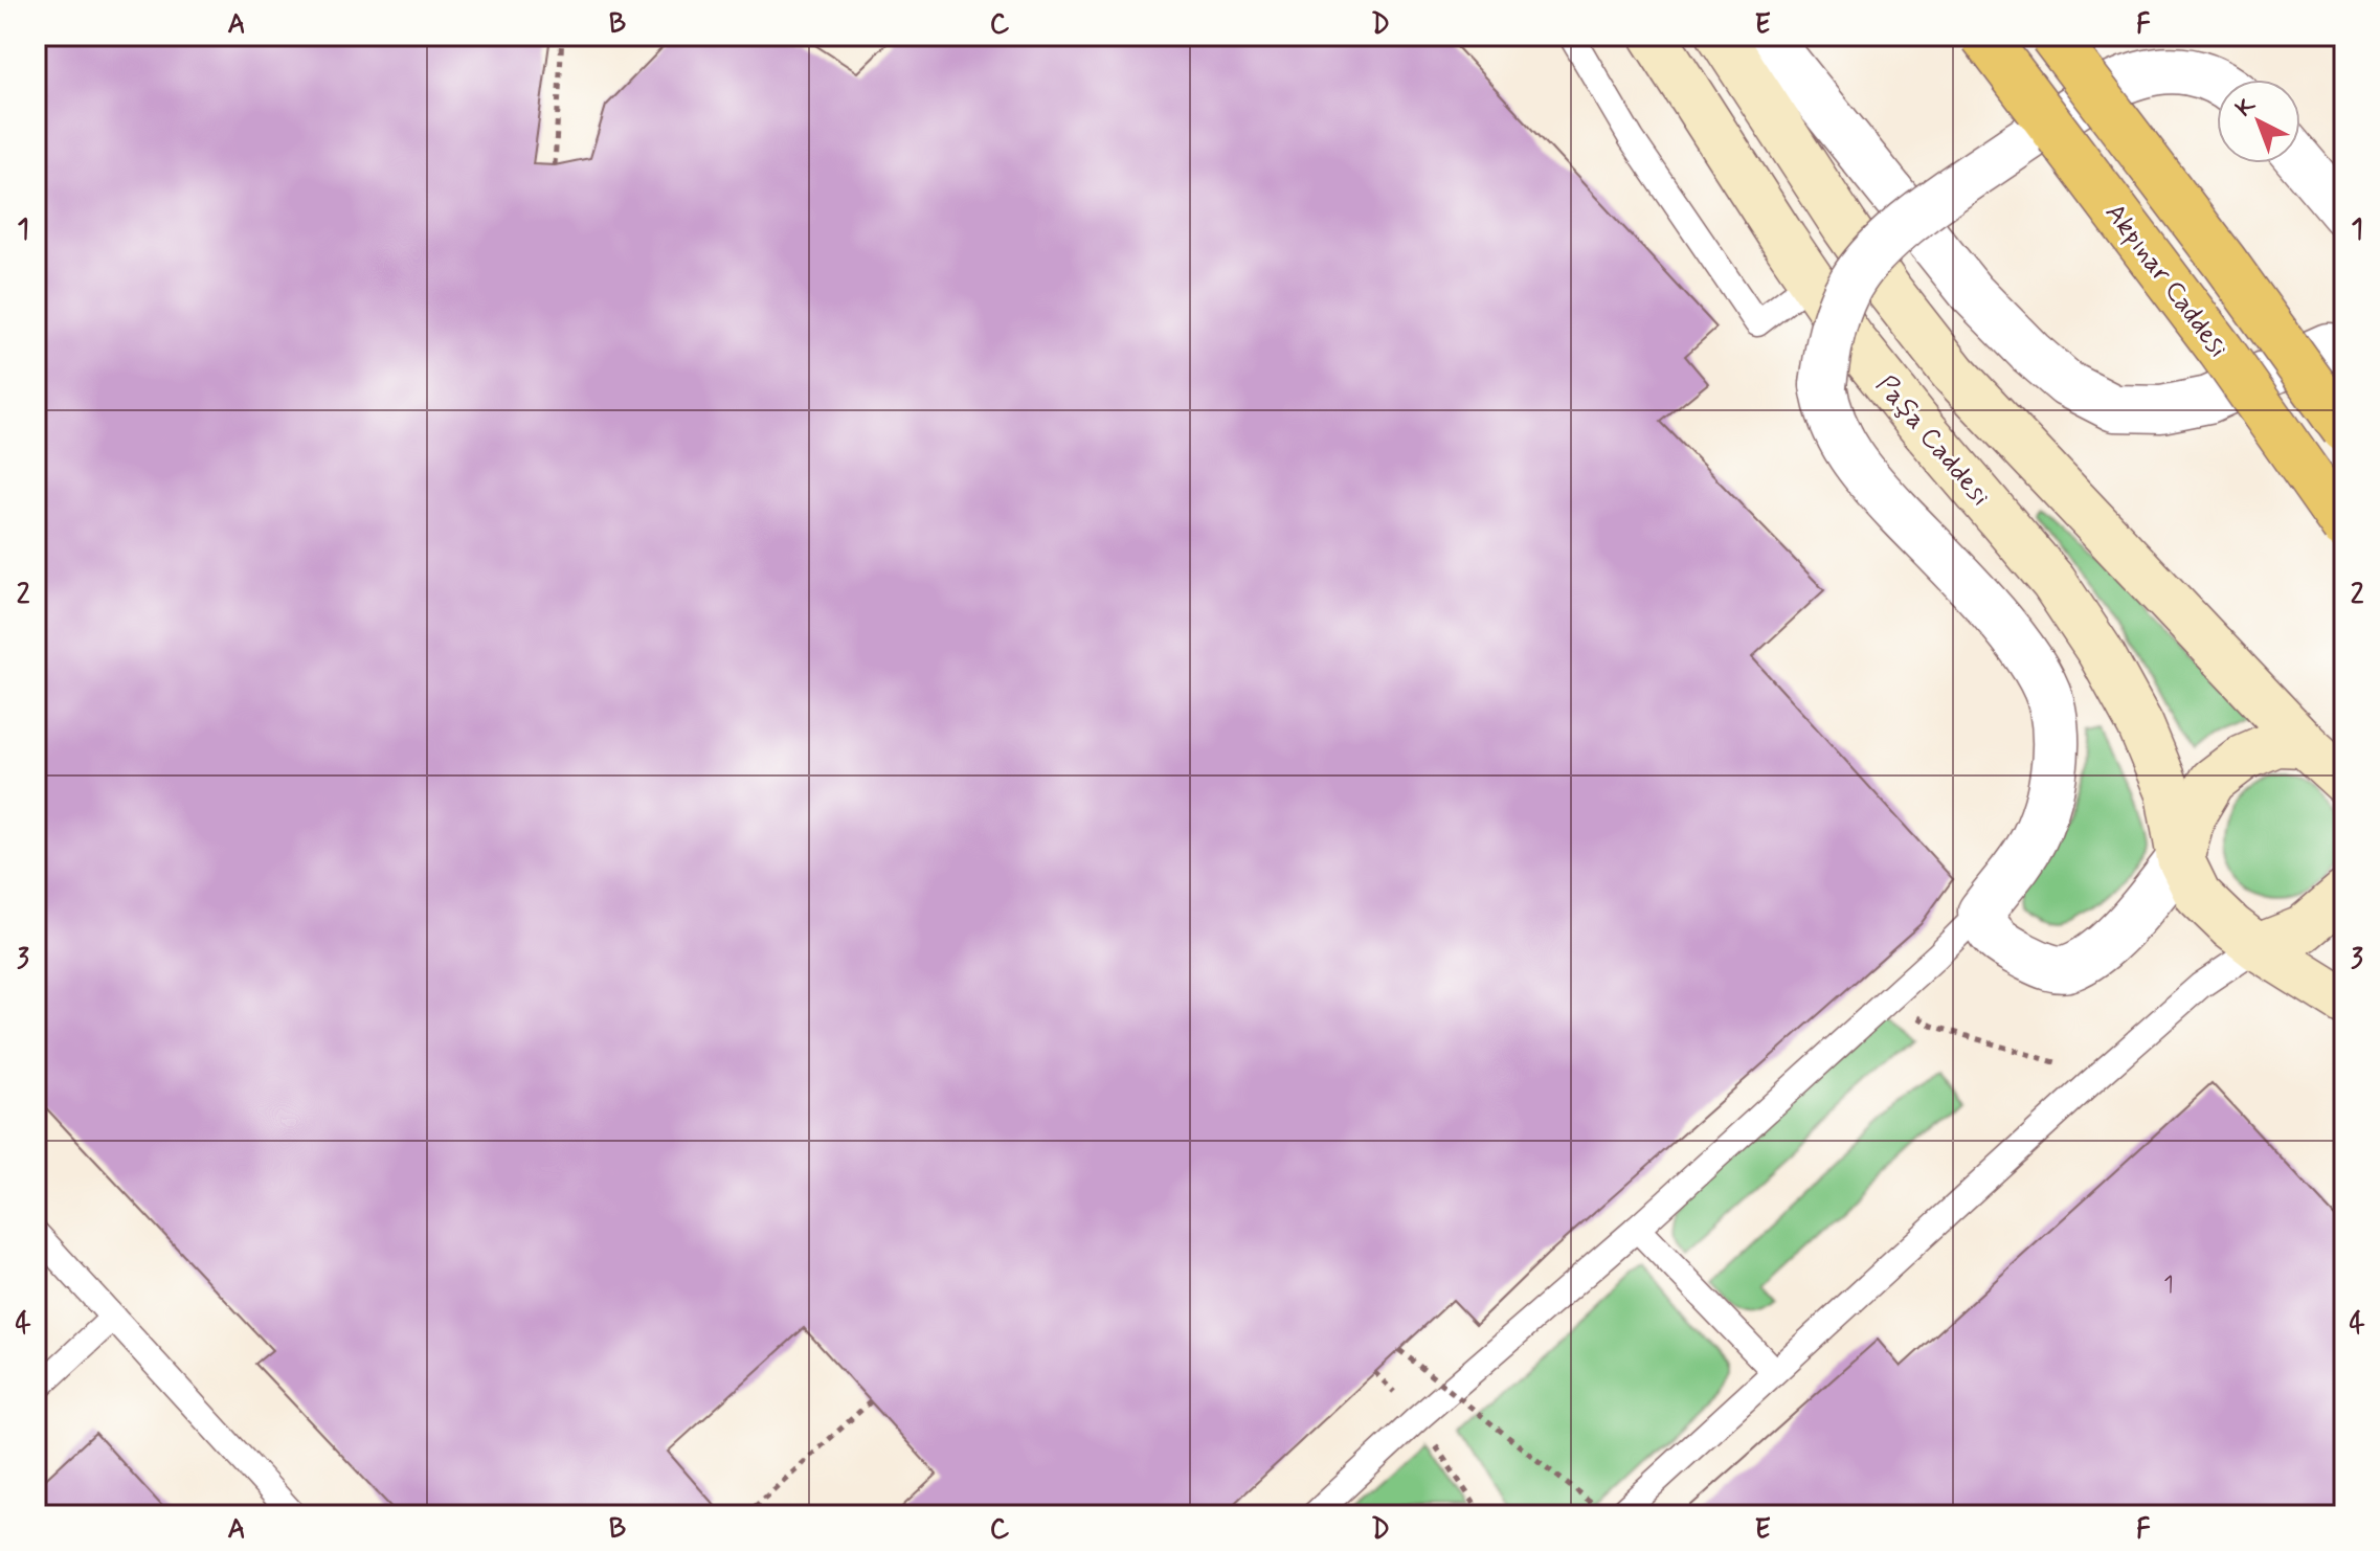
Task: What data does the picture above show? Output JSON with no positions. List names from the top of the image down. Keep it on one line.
{"streets":{"main road":["Akpınar Caddesi","Paşa Caddesi"]},"house_numbers":["1"],"north":"top left","grid":{"columns":["A","B","C","D","E","F"],"rows":["1","2","3","4"]}}
